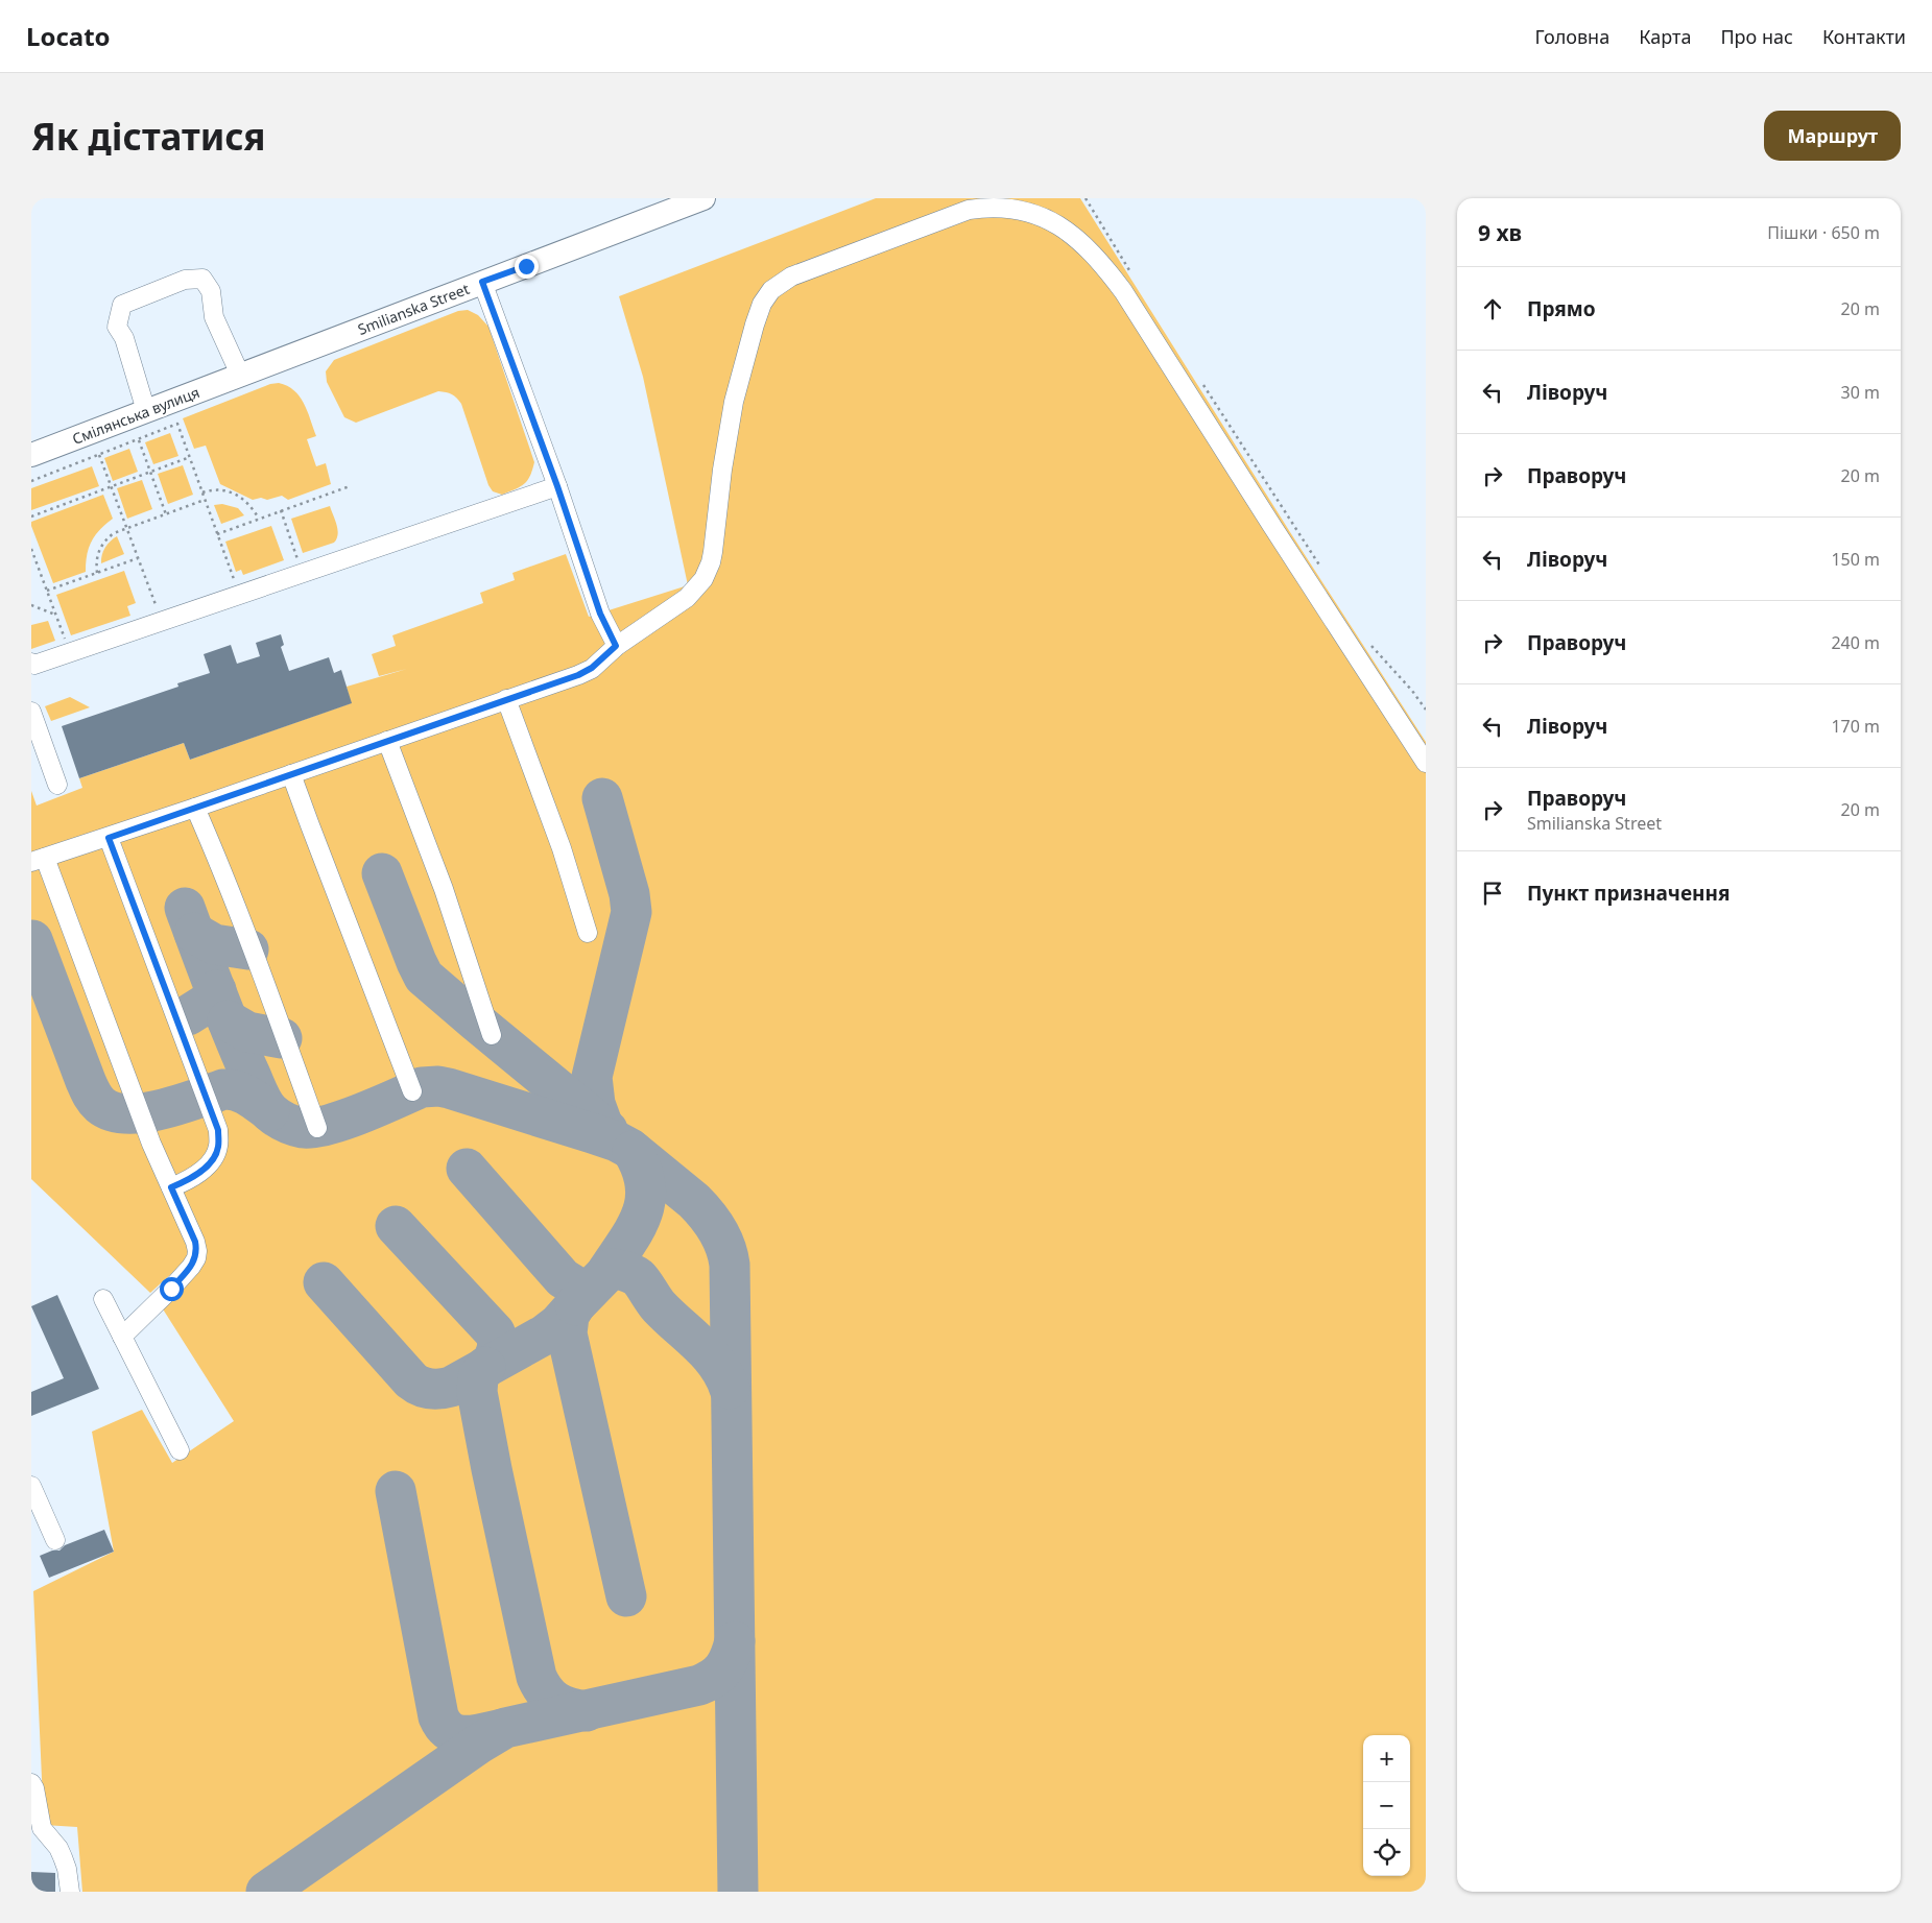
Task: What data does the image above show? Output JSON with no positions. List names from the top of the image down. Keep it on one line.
{"streets":{"main road":["Smilianska Street","Смілянська вулиця"]},"crossings":[["Smilianska Street","Смілянська вулиця"]],"page":{"header":"Locato","nav":["Головна","Карта","Про нас","Контакти"],"buttons":"Маршрут","title":"Як дістатися","heading":["9 хв","Пішки · 650 m"],"list":[["Прямо","20 m"],["Ліворуч","30 m"],["Праворуч","20 m"],["Ліворуч","150 m"],["Праворуч","240 m"],["Ліворуч","170 m"],["Праворуч","Smilianska Street","20 m"],"Пункт призначення"],"map_buttons":["+","−"]}}
